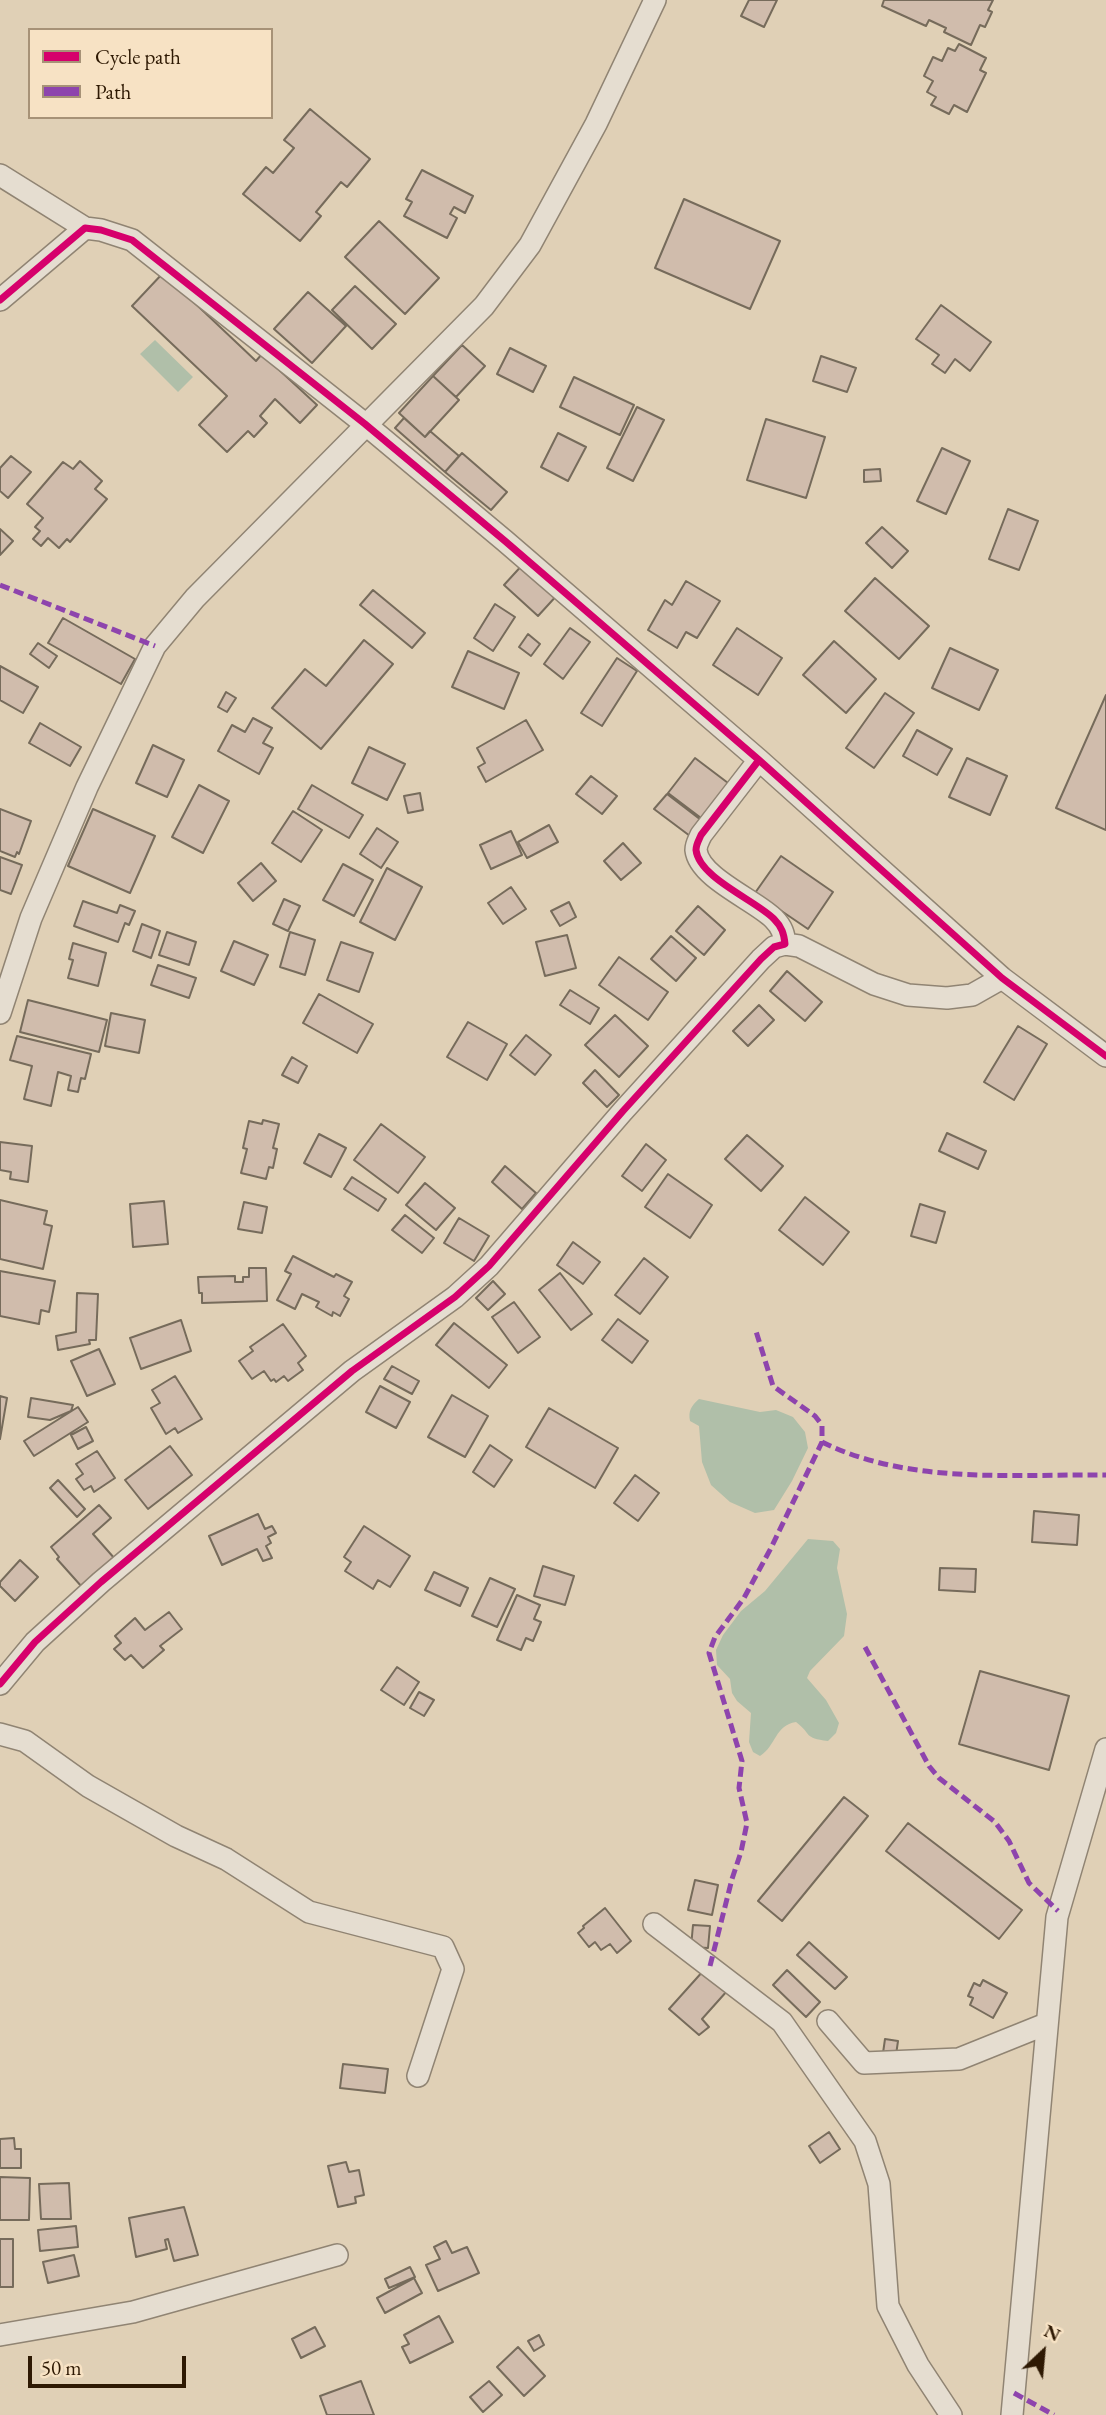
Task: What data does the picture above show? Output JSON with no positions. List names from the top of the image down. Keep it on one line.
{"legend":["Cycle path","Path"],"scale_bar":"50 m","north":"top right"}
